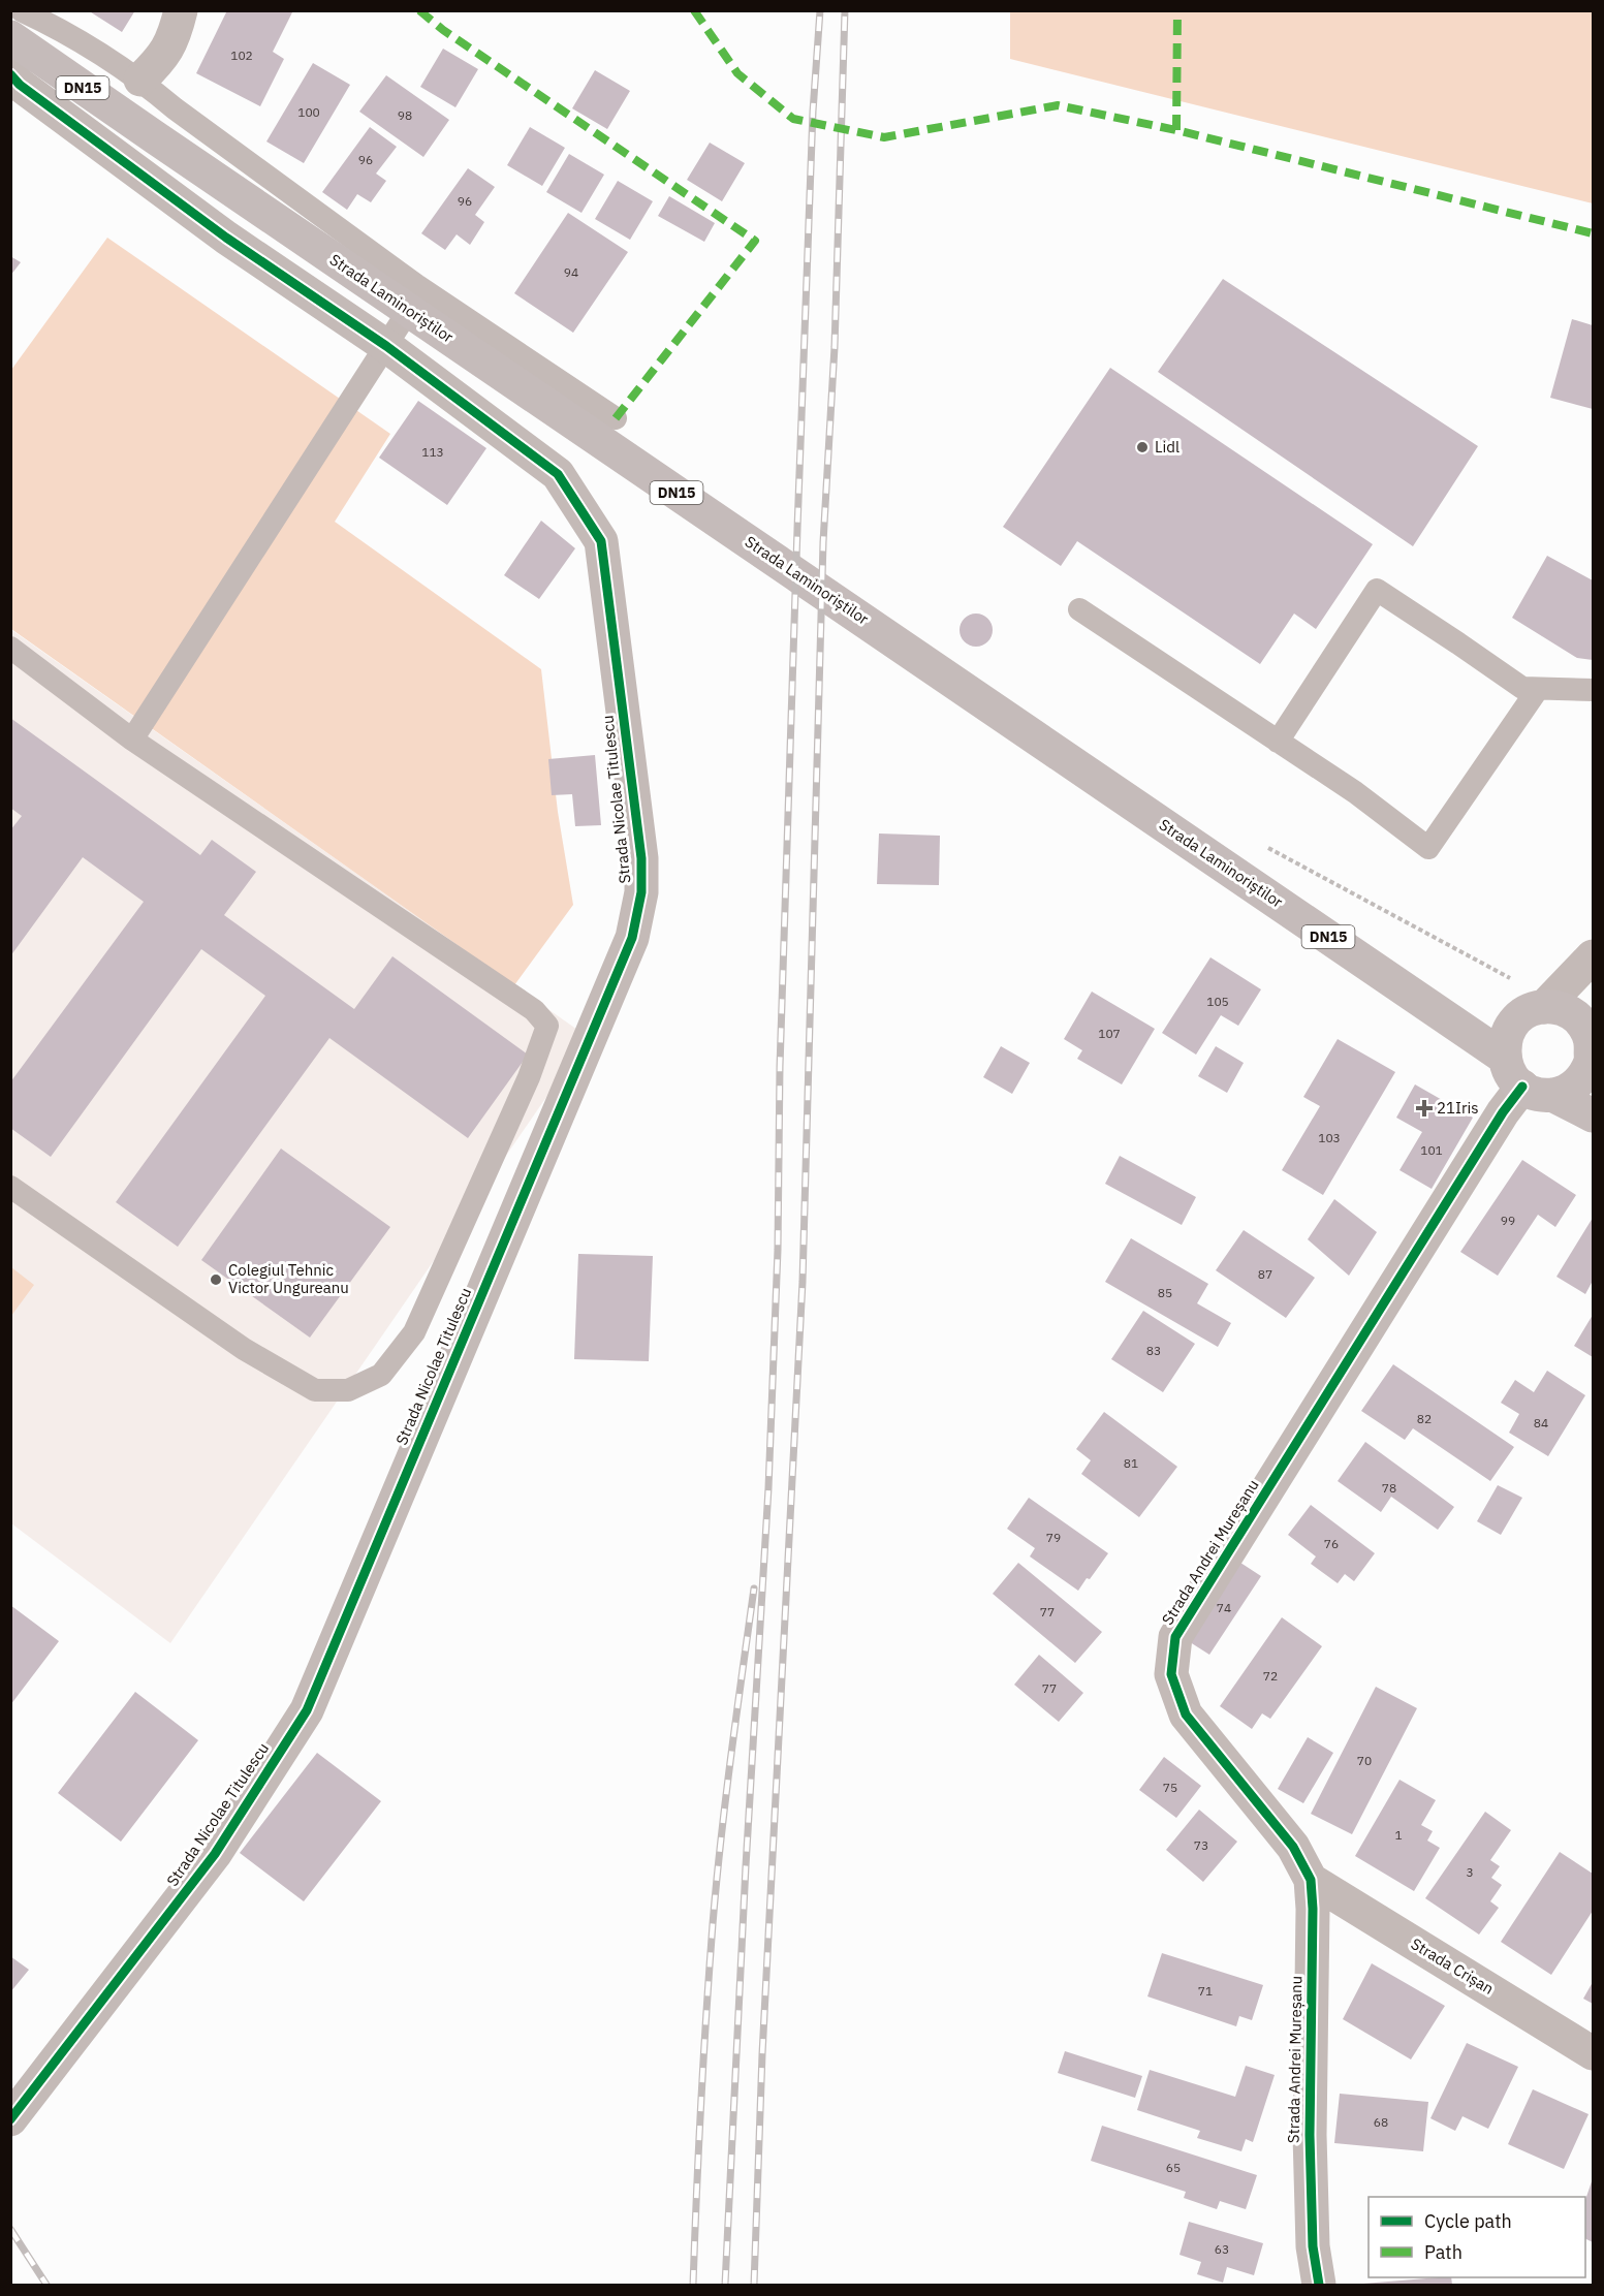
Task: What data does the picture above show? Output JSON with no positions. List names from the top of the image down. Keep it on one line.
{"streets":{"main road":["DN15","Strada Laminoriștilor"],"street":["Strada Nicolae Titulescu","Strada Andrei Mureșanu","Strada Crișan"]},"crossings":[["Strada Laminoriștilor","Strada Andrei Mureșanu"],["Strada Andrei Mureșanu","Strada Crișan"]],"places":{"other":["Lidl","Colegiul Tehnic Victor Ungureanu"],"health":["21Iris"]},"house_numbers":["102","100","98","96","96","94","113","105","107","103","101","99","87","85","83","82","84","81","78","79","76","74","77","72","77","70","75","1","73","3","71","68","65","63"],"legend":["Cycle path","Path"]}
